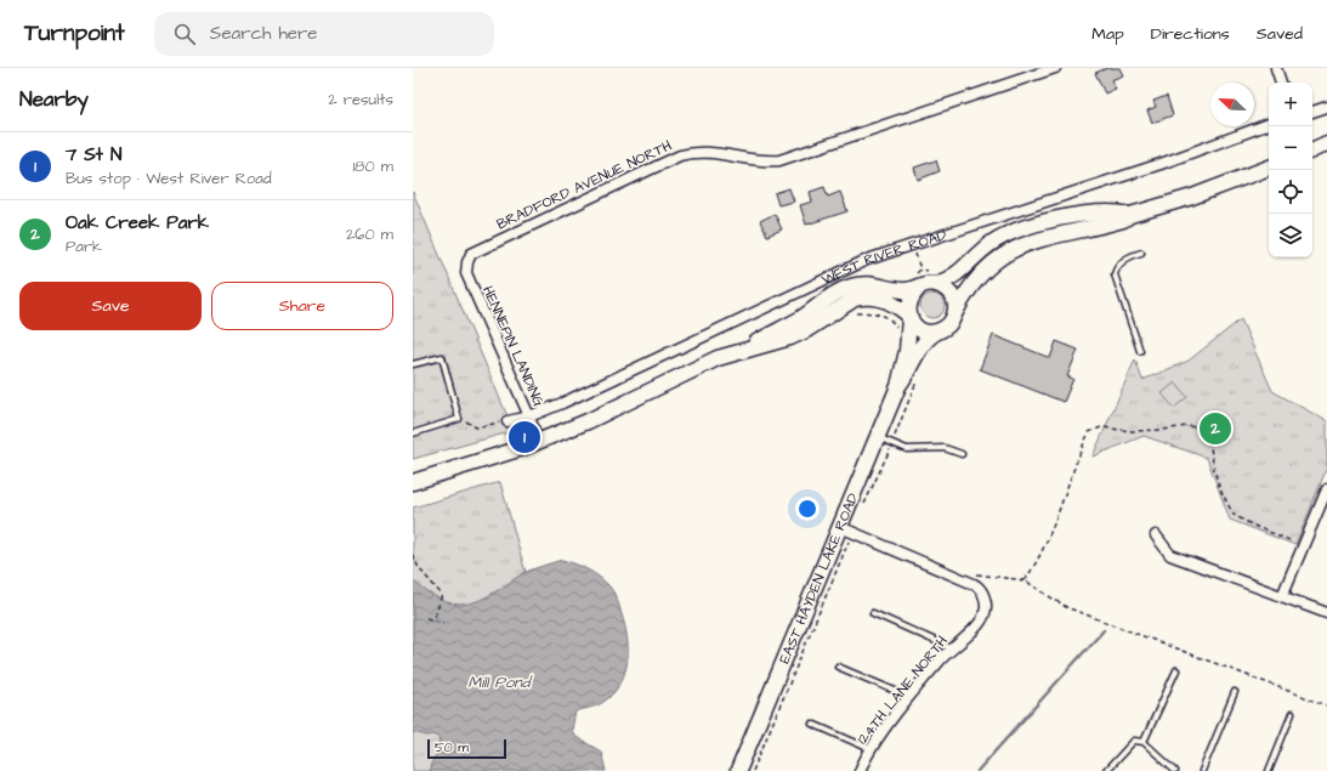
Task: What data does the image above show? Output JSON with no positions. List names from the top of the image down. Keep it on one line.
{"streets":{"main road":["WEST RIVER ROAD","EAST HAYDEN LAKE ROAD"],"street":["BRADFORD AVENUE NORTH","HENNEPIN LANDING","124TH LANE NORTH"]},"crossings":[["BRADFORD AVENUE NORTH","HENNEPIN LANDING"],["WEST RIVER ROAD","HENNEPIN LANDING"],["WEST RIVER ROAD","EAST HAYDEN LAKE ROAD"]],"water":["Mill Pond"],"scale_bar":"50 m","north":"top left","page":{"header":"Turnpoint","search":"Search here","nav":["Map","Directions","Saved"],"heading":["Nearby","2 results"],"map_buttons":["+","−"],"list":[{"mark":"1","name":"7 St N","note":"Bus stop · West River Road","value":"180 m"},{"mark":"2","name":"Oak Creek Park","note":"Park","value":"260 m"}],"buttons":["Save","Share"],"pins":["2","1"],"scale":"50 m"}}
